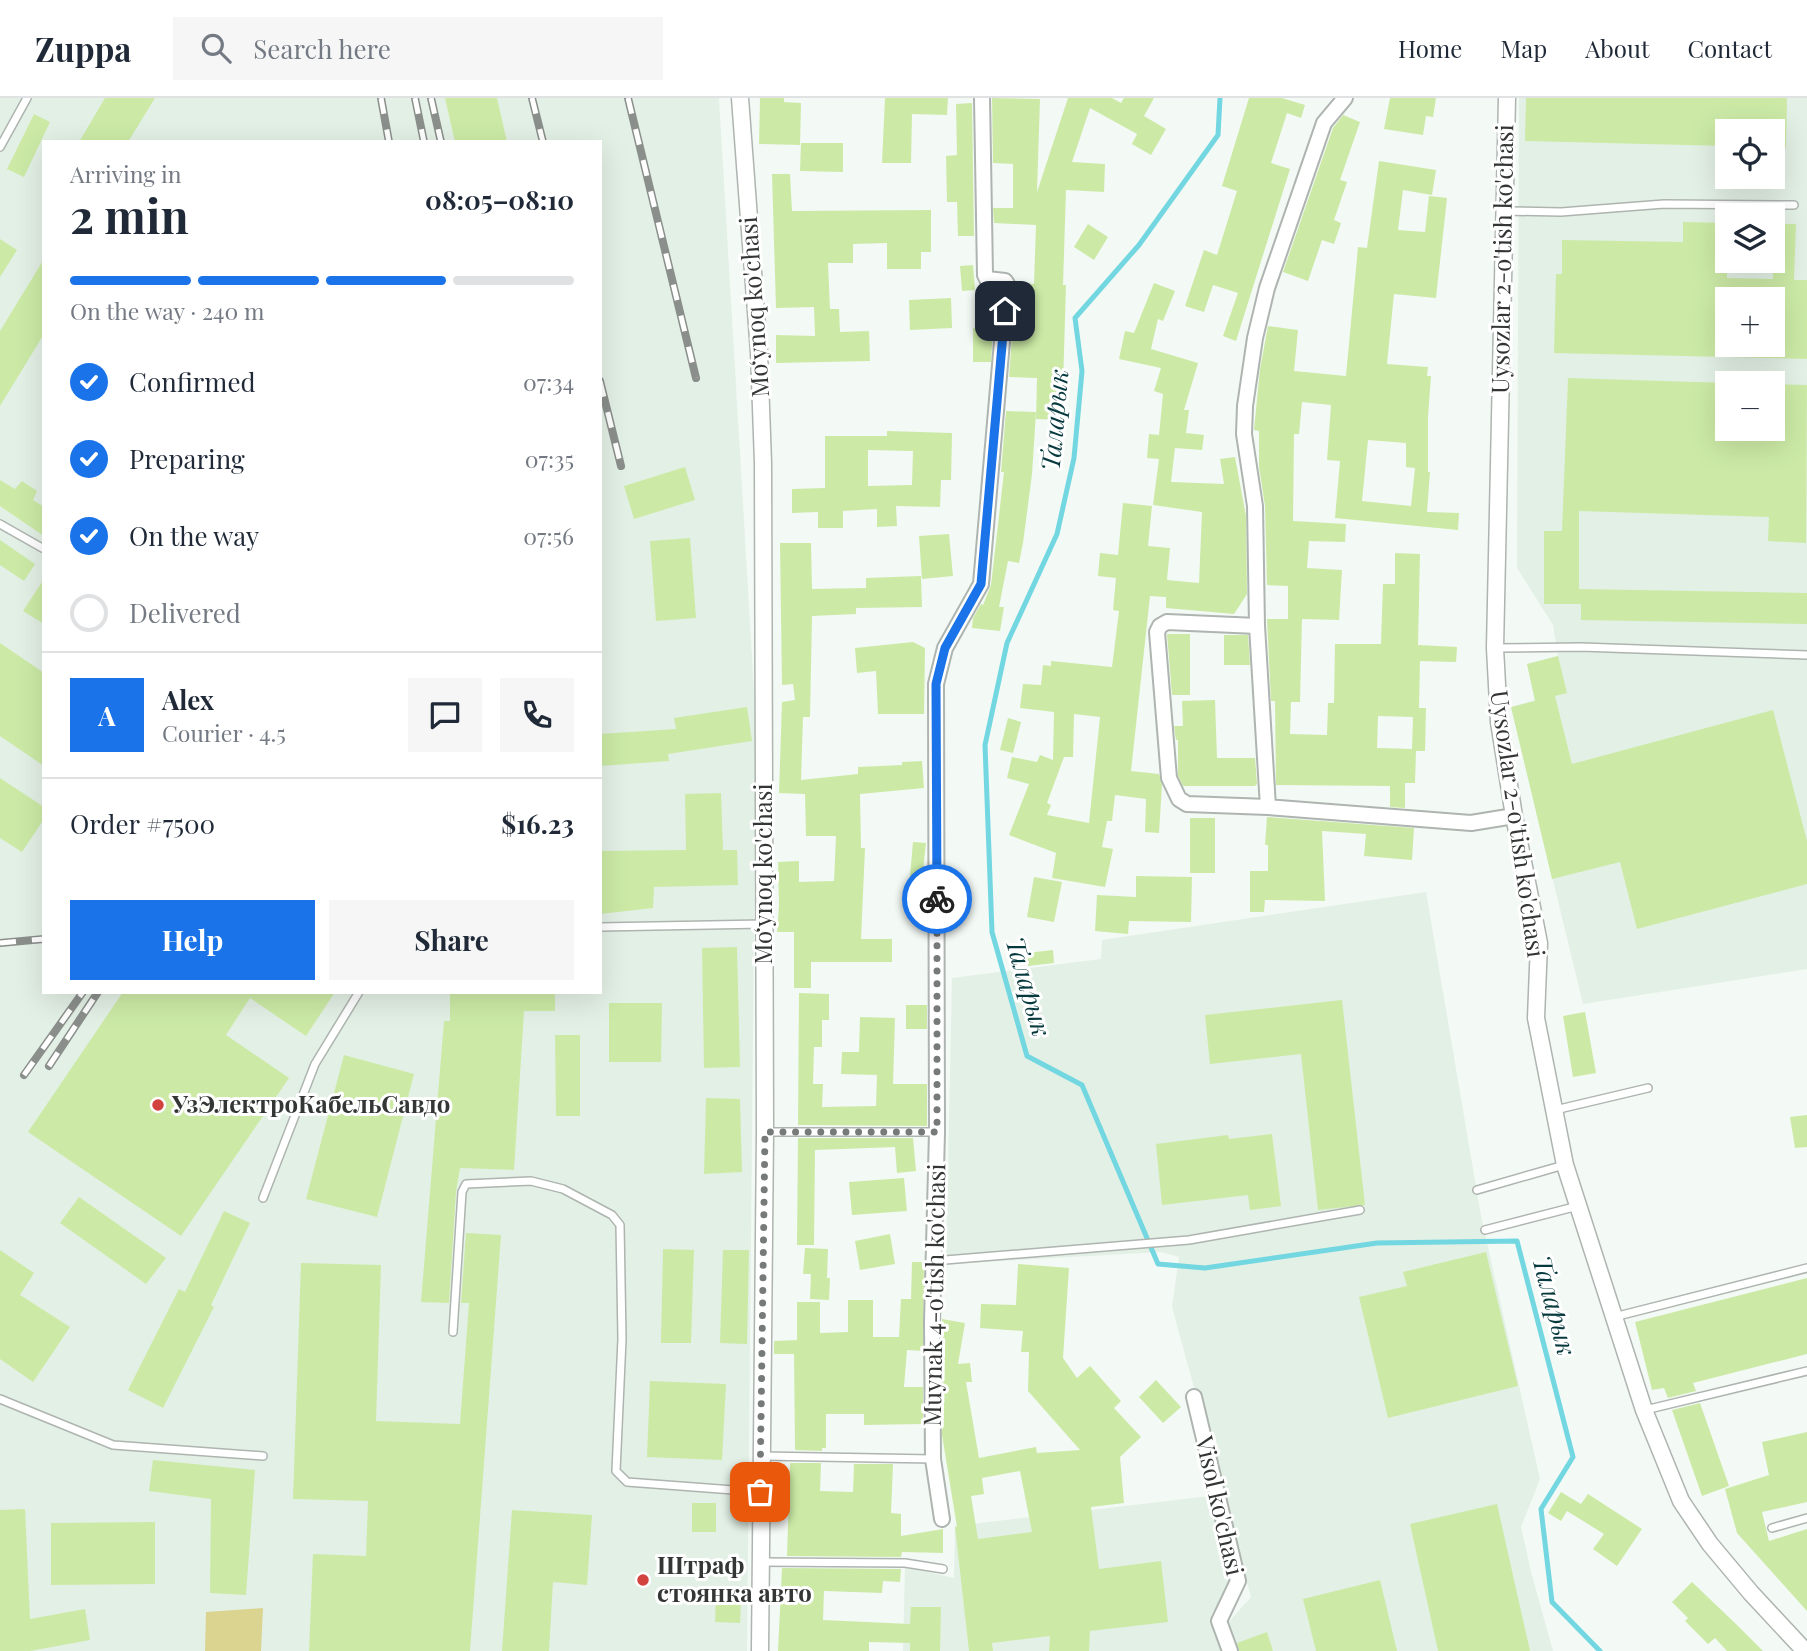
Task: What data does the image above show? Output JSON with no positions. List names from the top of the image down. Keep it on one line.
{"streets":{"street":["Uysozlar 2-o'tish ko'chasi","Moʻynoq ko'chasi","Muynak 4-o'tish ko'chasi","Visol ko'chasi"]},"crossings":[["Moʻynoq ko'chasi","Muynak 4-o'tish ko'chasi"]],"water":["Таларык"],"places":["УзЭлектроКабельСавдо","Штраф стоянка авто"],"page":{"header":"Zuppa","search":"Search here","nav":["Home","Map","About","Contact"],"map_buttons":["+","−"],"heading":["2 min","Arriving in","08:05–08:10"],"panel":["Alex","Courier · 4.5","Order #7500","$16.23"],"bar":"On the way · 240 m","list":[["Confirmed","07:34"],["Preparing","07:35"],["On the way","07:56"],"Delivered"],"round":"A","buttons":["Help","Share"]}}
